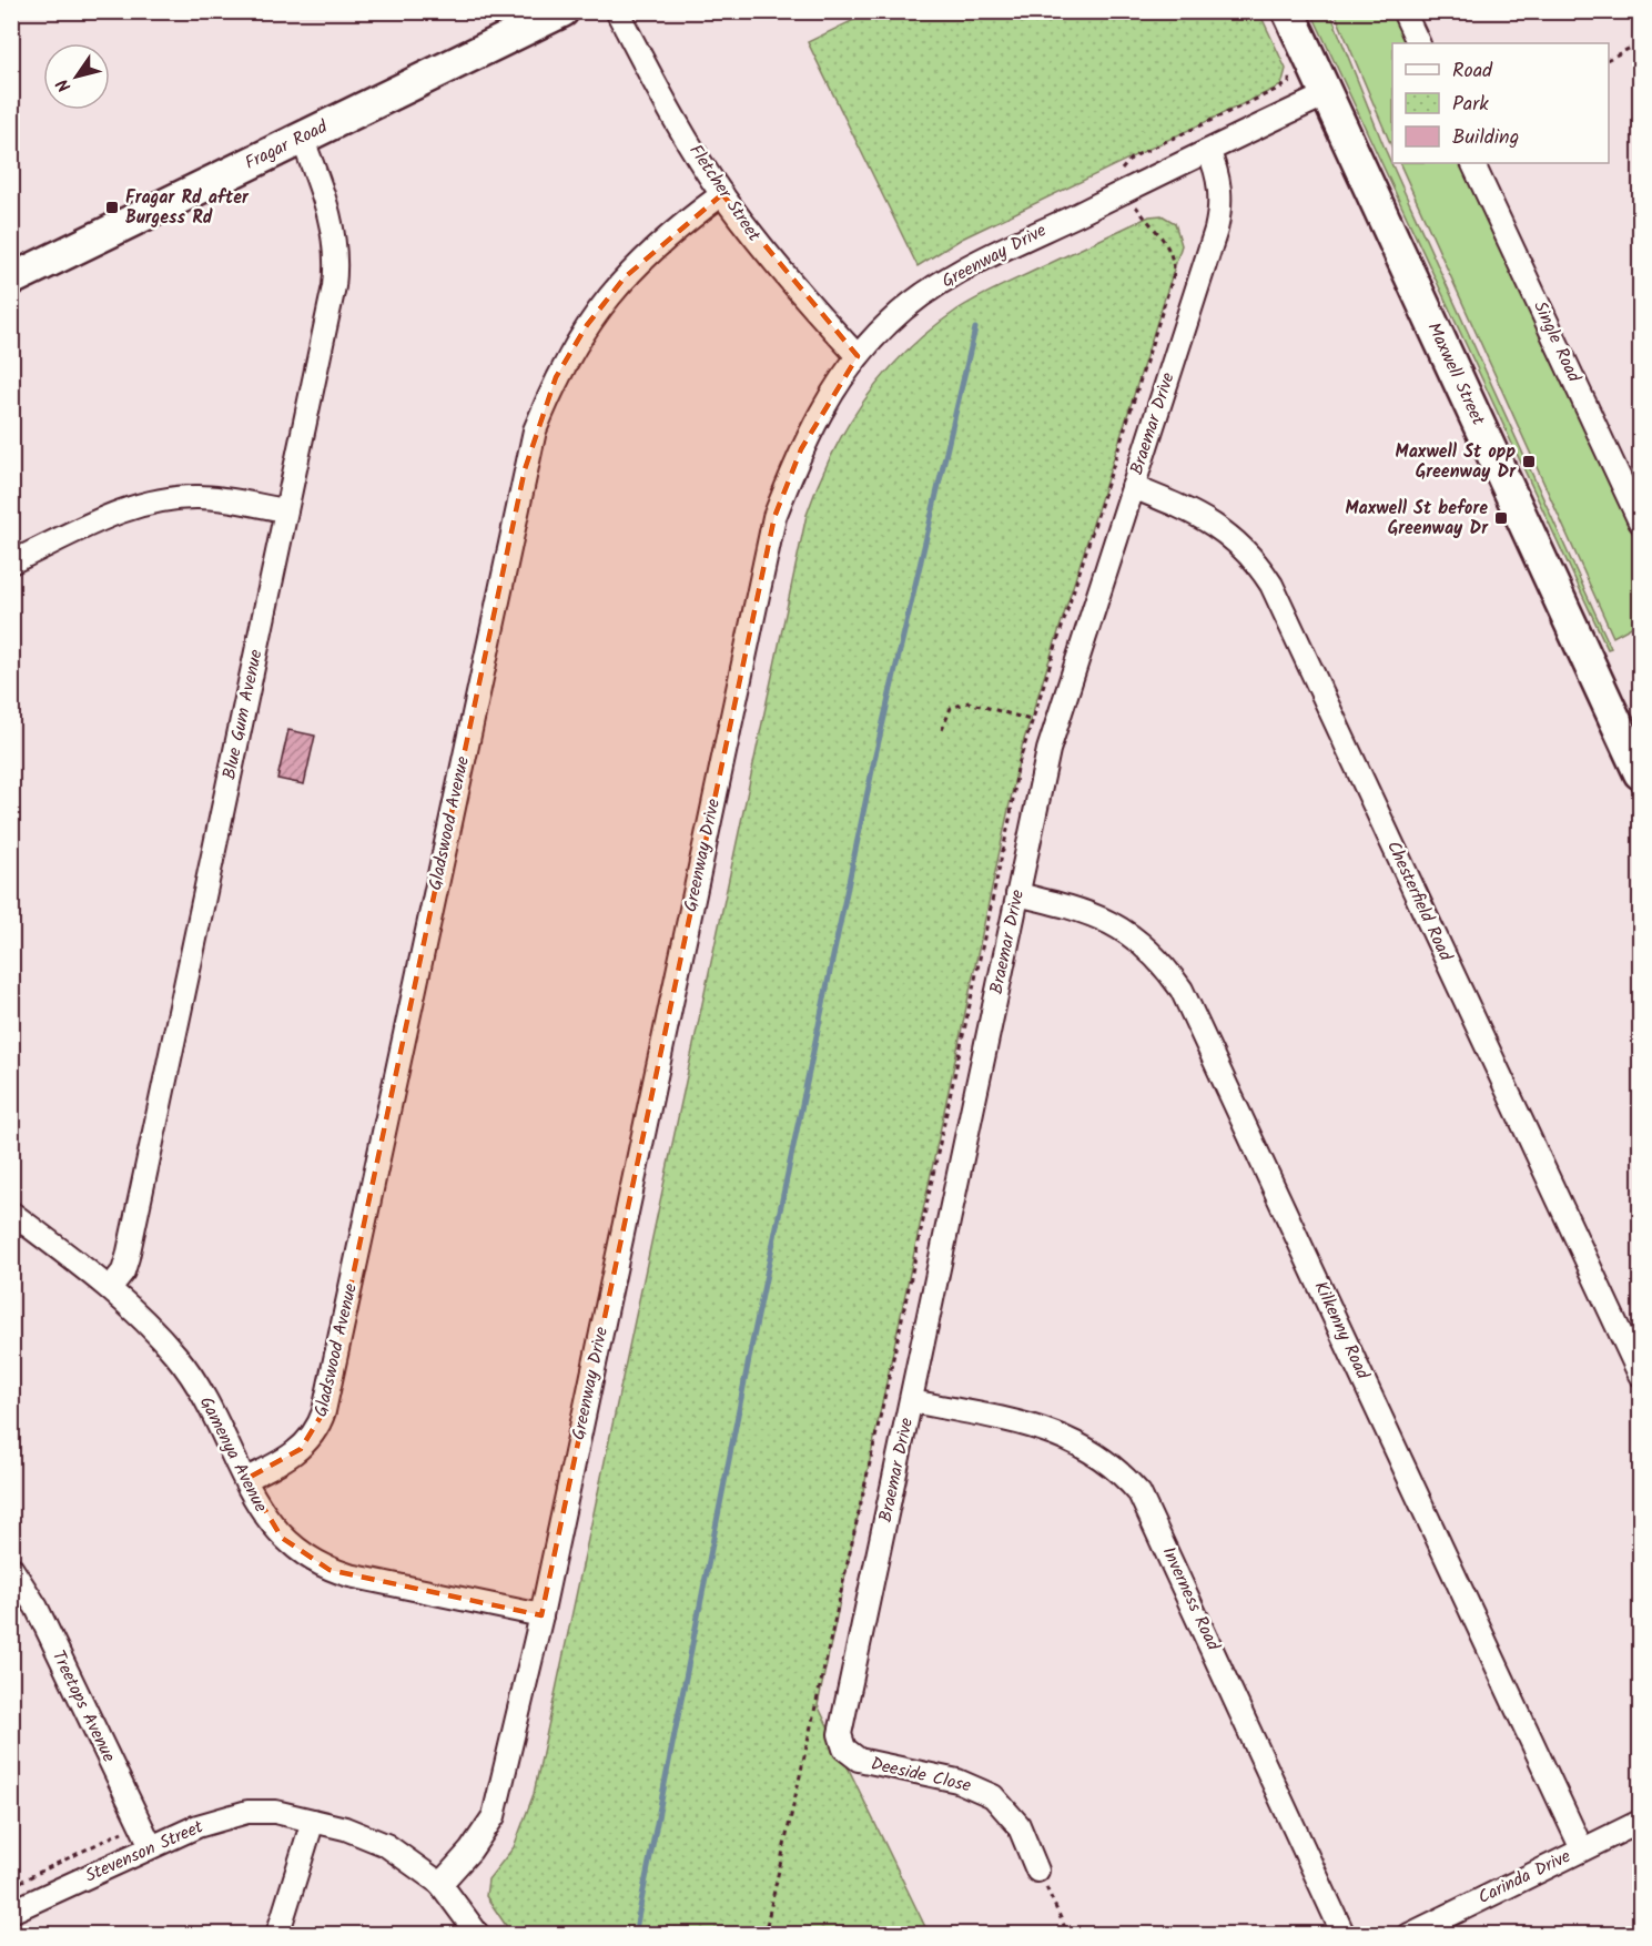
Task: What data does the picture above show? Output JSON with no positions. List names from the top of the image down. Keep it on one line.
{"streets":{"main road":["Fragar Road","Maxwell Street"],"street":["Fletcher Street","Greenway Drive","Single Road","Braemar Drive","Blue Gum Avenue","Gladswood Avenue","Chesterfield Road","Kilkenny Road","Gamenya Avenue","Inverness Road","Treetops Avenue","Deeside Close","Stevenson Street","Carinda Drive"]},"crossings":[["Fragar Road","Blue Gum Avenue"],["Fletcher Street","Greenway Drive"],["Fletcher Street","Gladswood Avenue"],["Greenway Drive","Maxwell Street"],["Greenway Drive","Braemar Drive"],["Greenway Drive","Gamenya Avenue"],["Greenway Drive","Stevenson Street"],["Braemar Drive","Chesterfield Road"],["Braemar Drive","Kilkenny Road"],["Braemar Drive","Inverness Road"],["Braemar Drive","Deeside Close"],["Blue Gum Avenue","Gamenya Avenue"],["Gladswood Avenue","Gamenya Avenue"],["Kilkenny Road","Carinda Drive"],["Treetops Avenue","Stevenson Street"]],"places":{"transit":["Fragar Rd after Burgess Rd","Maxwell St opp Greenway Dr","Maxwell St before Greenway Dr"]},"legend":["Road","Park","Building"],"north":"bottom left"}
